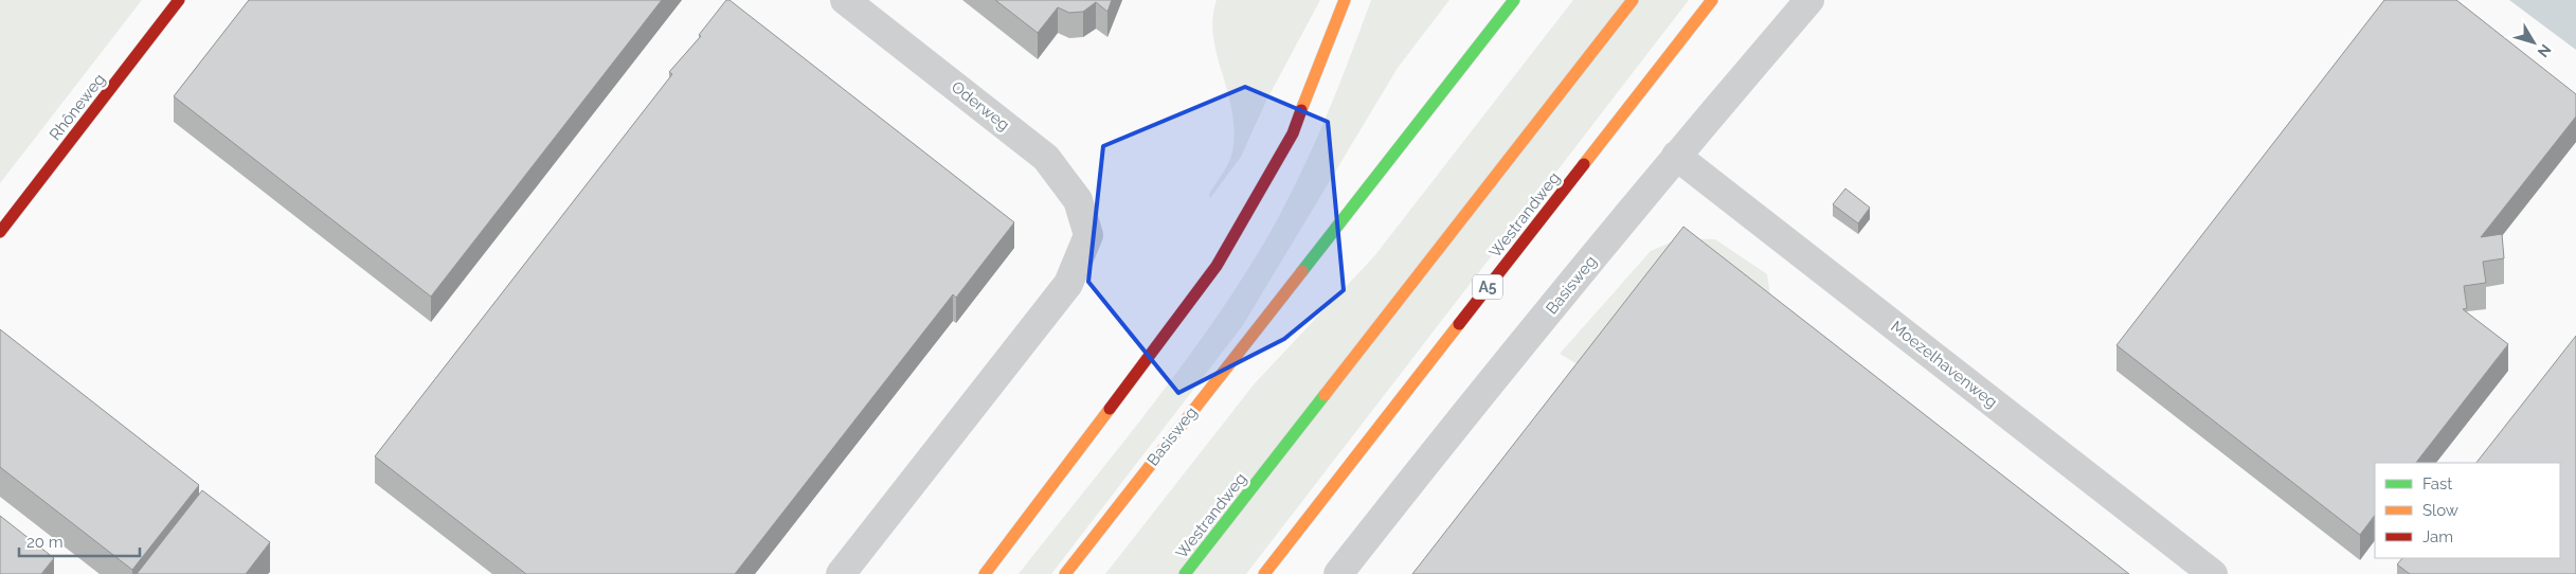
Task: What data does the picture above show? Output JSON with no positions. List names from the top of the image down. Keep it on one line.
{"streets":{"main road":["Rhôneweg","Westrandweg","Basisweg","A5"],"street":["Oderweg","Moezelhavenweg"]},"crossings":[["Basisweg","Moezelhavenweg"]],"legend":["Fast","Slow","Jam"],"scale_bar":"20 m","north":"bottom right"}
